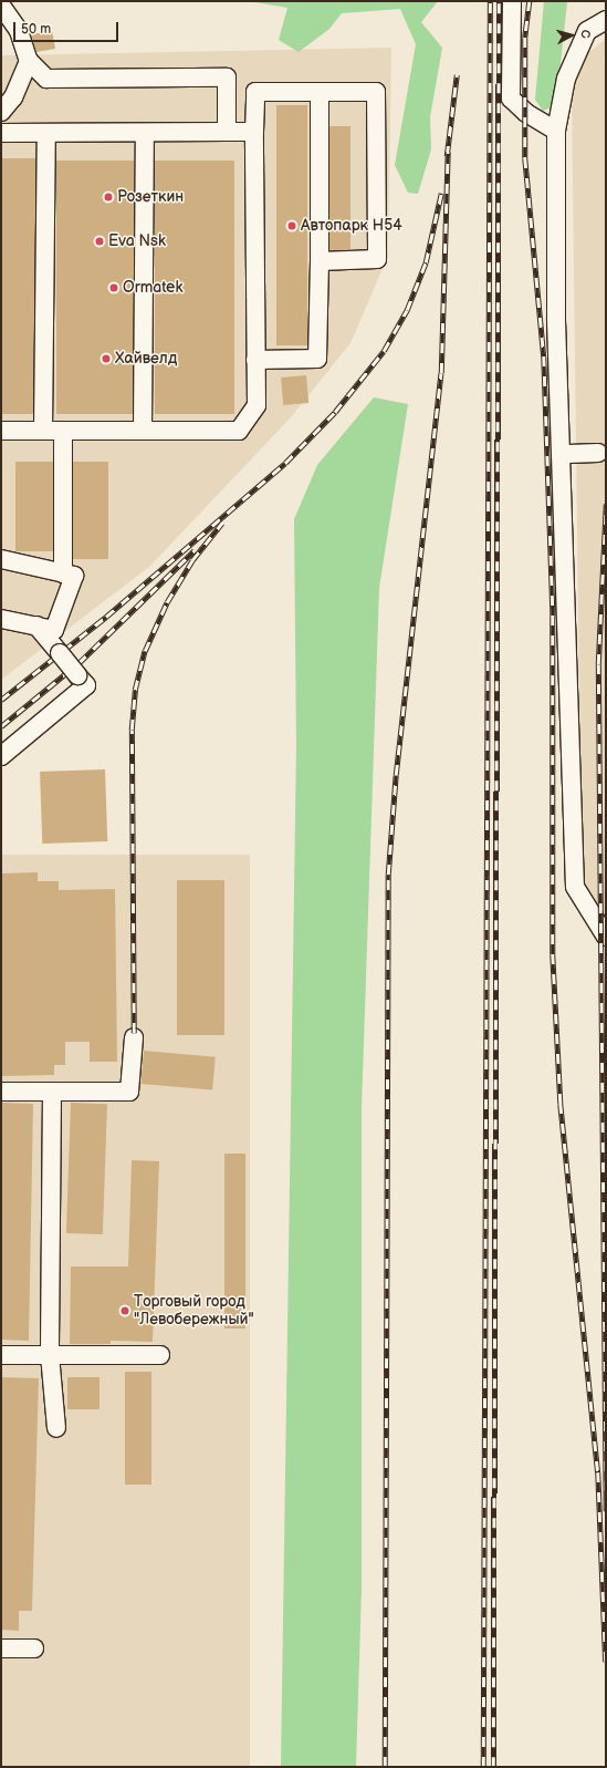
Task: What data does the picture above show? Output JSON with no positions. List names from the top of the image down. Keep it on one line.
{"places":["Розеткин","Автопарк Н54","Eva Nsk","Ormatek","Хайвелд","Торговый город \"Левобережный\""],"scale_bar":"50 m","north":"right"}
